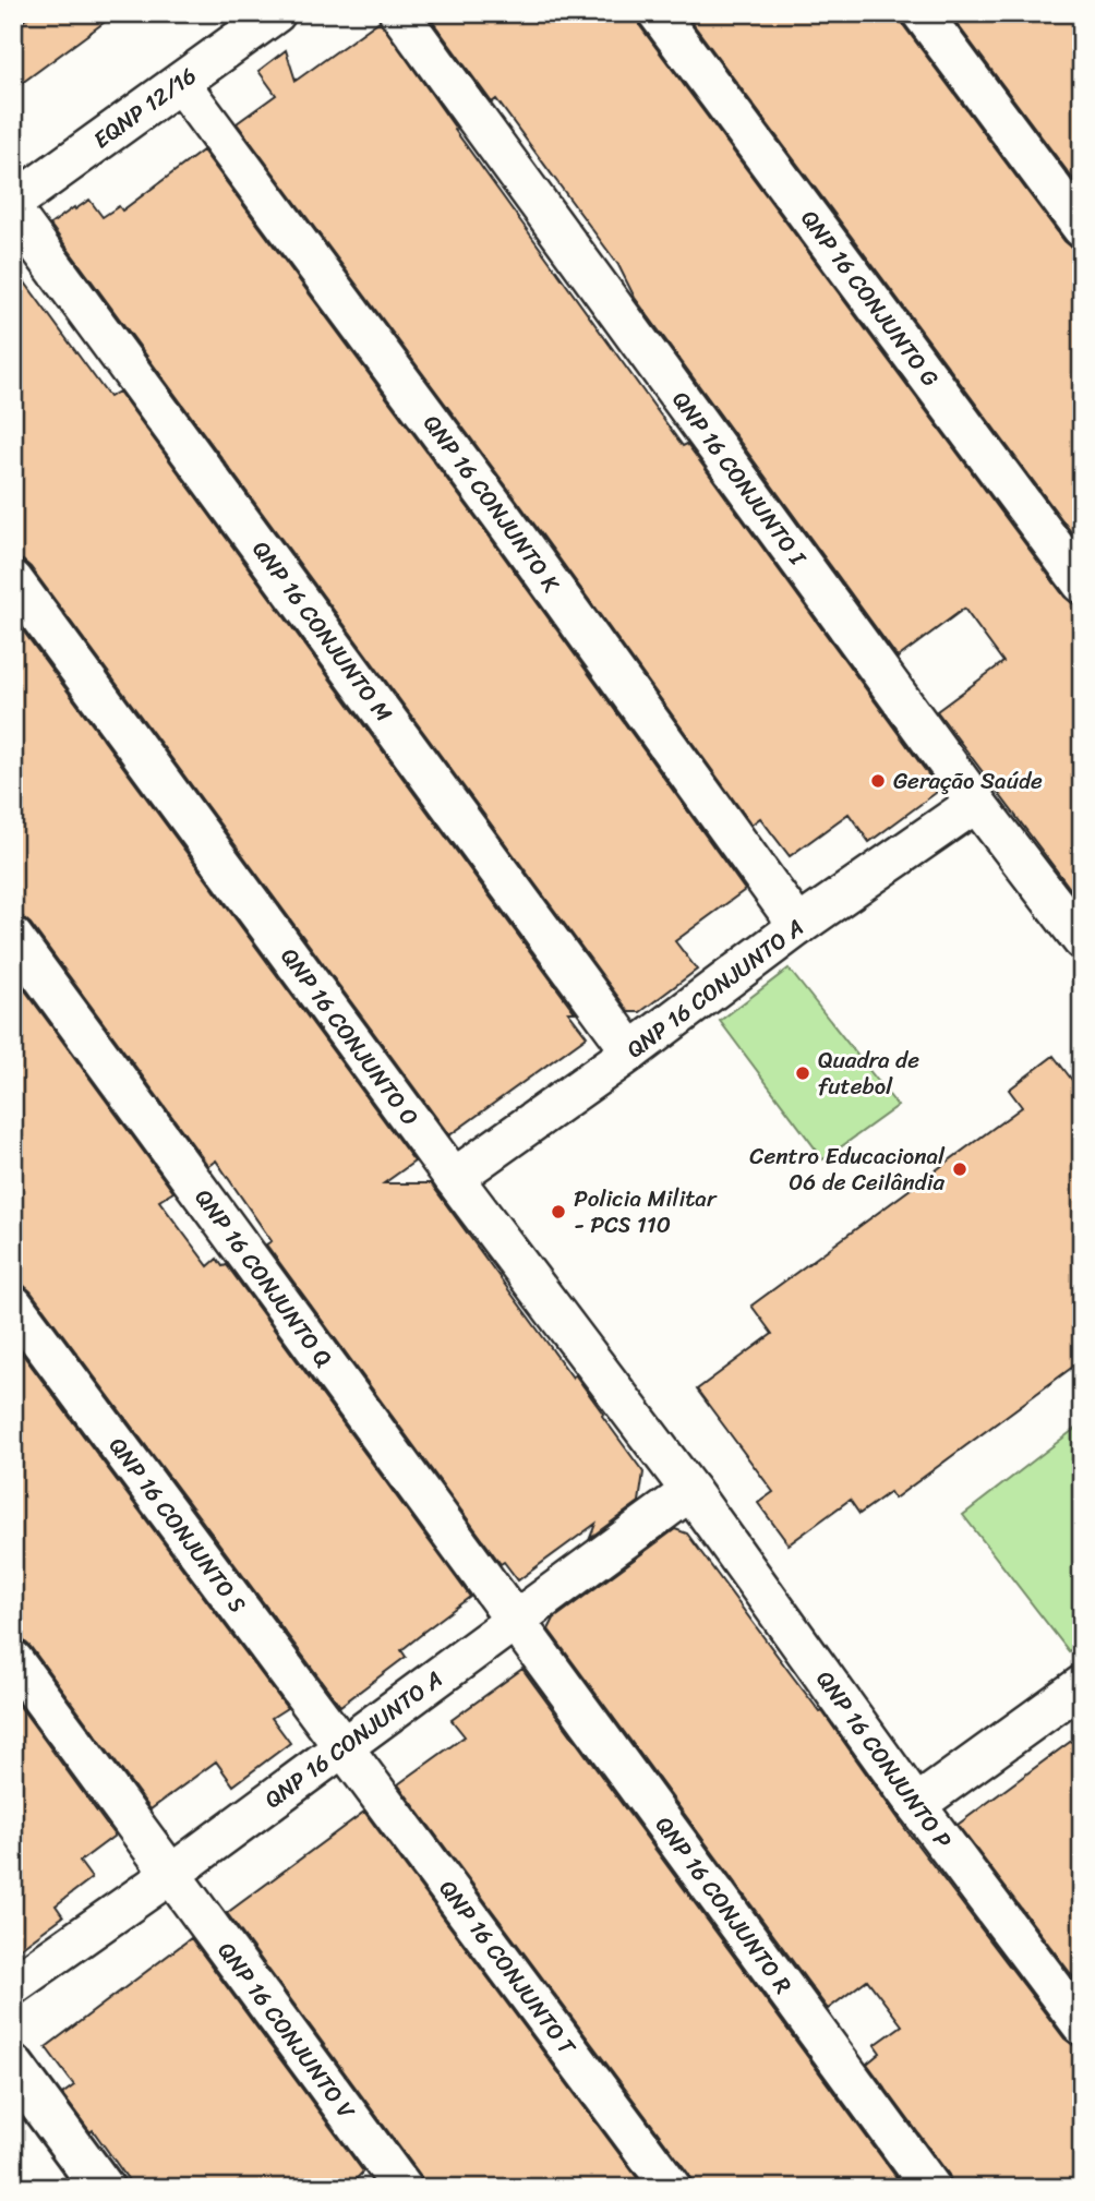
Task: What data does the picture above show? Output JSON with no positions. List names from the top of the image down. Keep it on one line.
{"streets":{"street":["EQNP 12/16","QNP 16 CONJUNTO G","QNP 16 CONJUNTO I","QNP 16 CONJUNTO K","QNP 16 CONJUNTO M","QNP 16 CONJUNTO A","QNP 16 CONJUNTO O","QNP 16 CONJUNTO Q","QNP 16 CONJUNTO S","QNP 16 CONJUNTO P","QNP 16 CONJUNTO R","QNP 16 CONJUNTO T","QNP 16 CONJUNTO V"]},"crossings":[["EQNP 12/16","QNP 16 CONJUNTO K"],["QNP 16 CONJUNTO I","QNP 16 CONJUNTO A"],["QNP 16 CONJUNTO K","QNP 16 CONJUNTO A"],["QNP 16 CONJUNTO M","QNP 16 CONJUNTO A"],["QNP 16 CONJUNTO A","QNP 16 CONJUNTO O"],["QNP 16 CONJUNTO A","QNP 16 CONJUNTO Q"],["QNP 16 CONJUNTO A","QNP 16 CONJUNTO S"],["QNP 16 CONJUNTO A","QNP 16 CONJUNTO P"],["QNP 16 CONJUNTO A","QNP 16 CONJUNTO R"],["QNP 16 CONJUNTO A","QNP 16 CONJUNTO T"],["QNP 16 CONJUNTO A","QNP 16 CONJUNTO V"],["QNP 16 CONJUNTO O","QNP 16 CONJUNTO P"],["QNP 16 CONJUNTO Q","QNP 16 CONJUNTO R"],["QNP 16 CONJUNTO S","QNP 16 CONJUNTO T"]],"places":["Geração Saúde","Quadra de futebol","Centro Educacional 06 de Ceilândia","Policia Militar - PCS 110"]}
